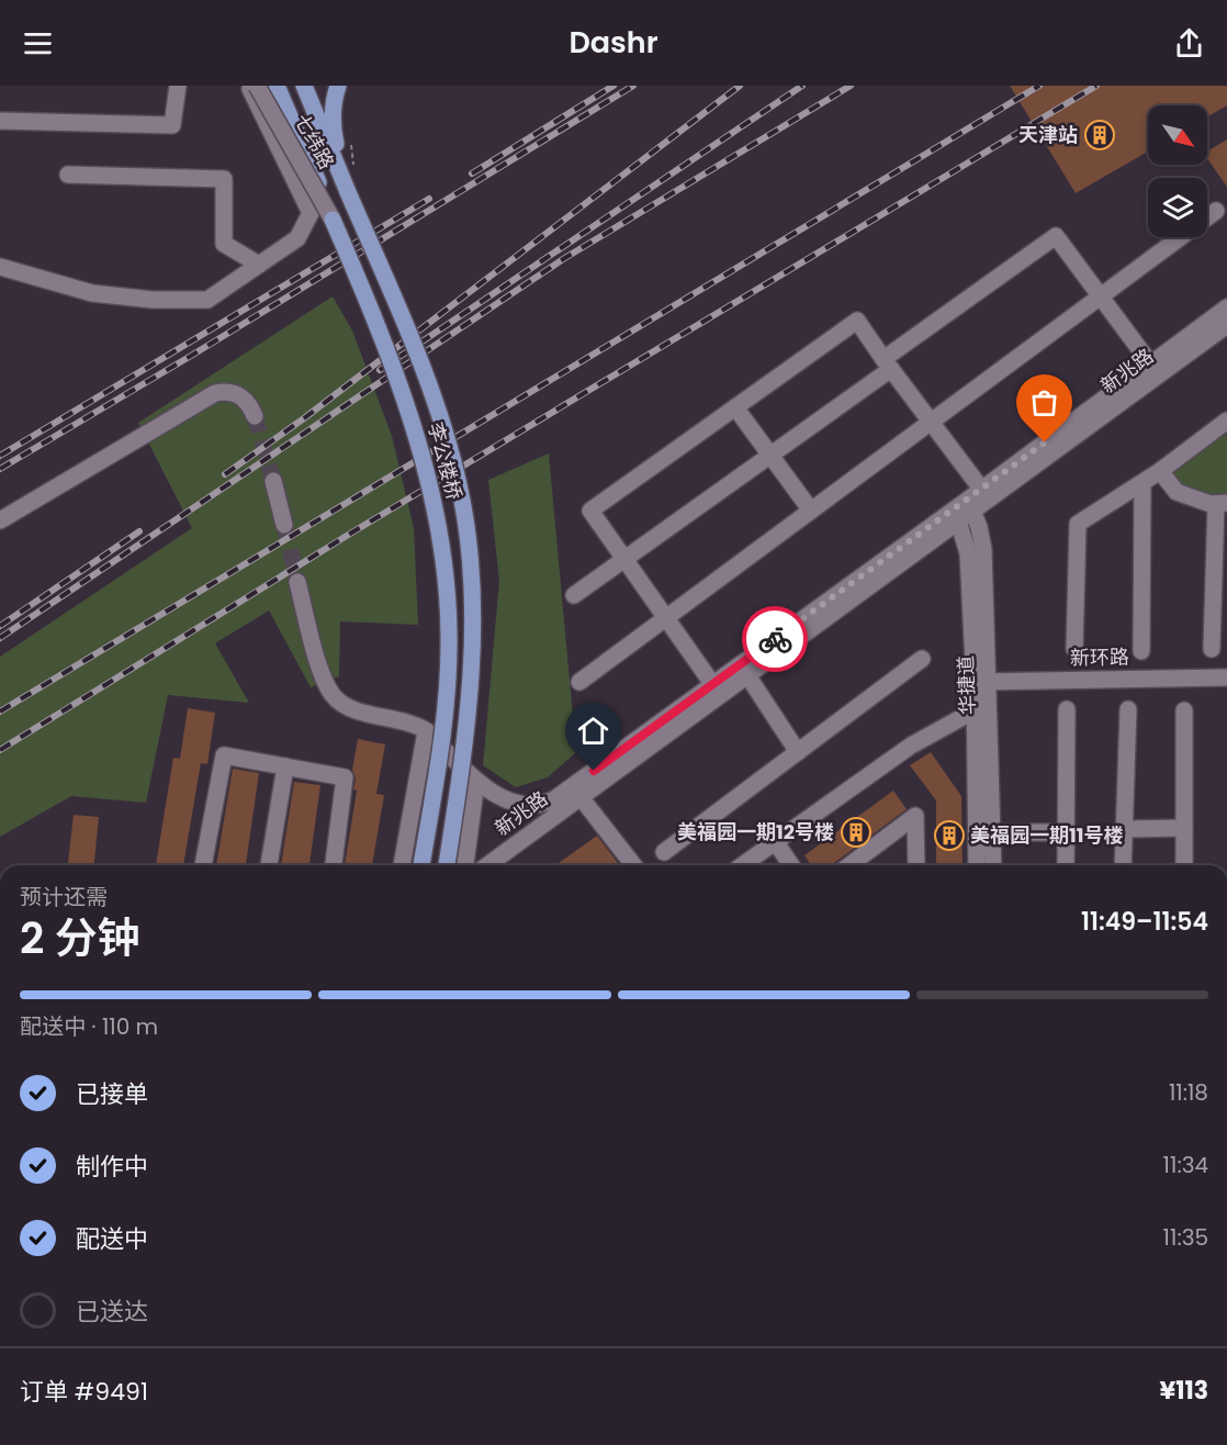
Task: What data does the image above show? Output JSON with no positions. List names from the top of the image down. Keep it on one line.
{"streets":{"main road":["李公楼桥"],"street":["七纬路","新兆路","新环路","华捷道"]},"crossings":[["七纬路","李公楼桥"],["新兆路","华捷道"],["新环路","华捷道"]],"places":{"building":["天津站","美福园一期12号楼","美福园一期11号楼"]},"north":"bottom right","page":{"header":"Dashr","heading":["2 分钟","预计还需","11:49–11:54"],"panel":["订单 #9491","¥113"],"bar":"配送中 · 110 m","list":[["已接单","11:18"],["制作中","11:34"],["配送中","11:35"],"已送达"]}}
